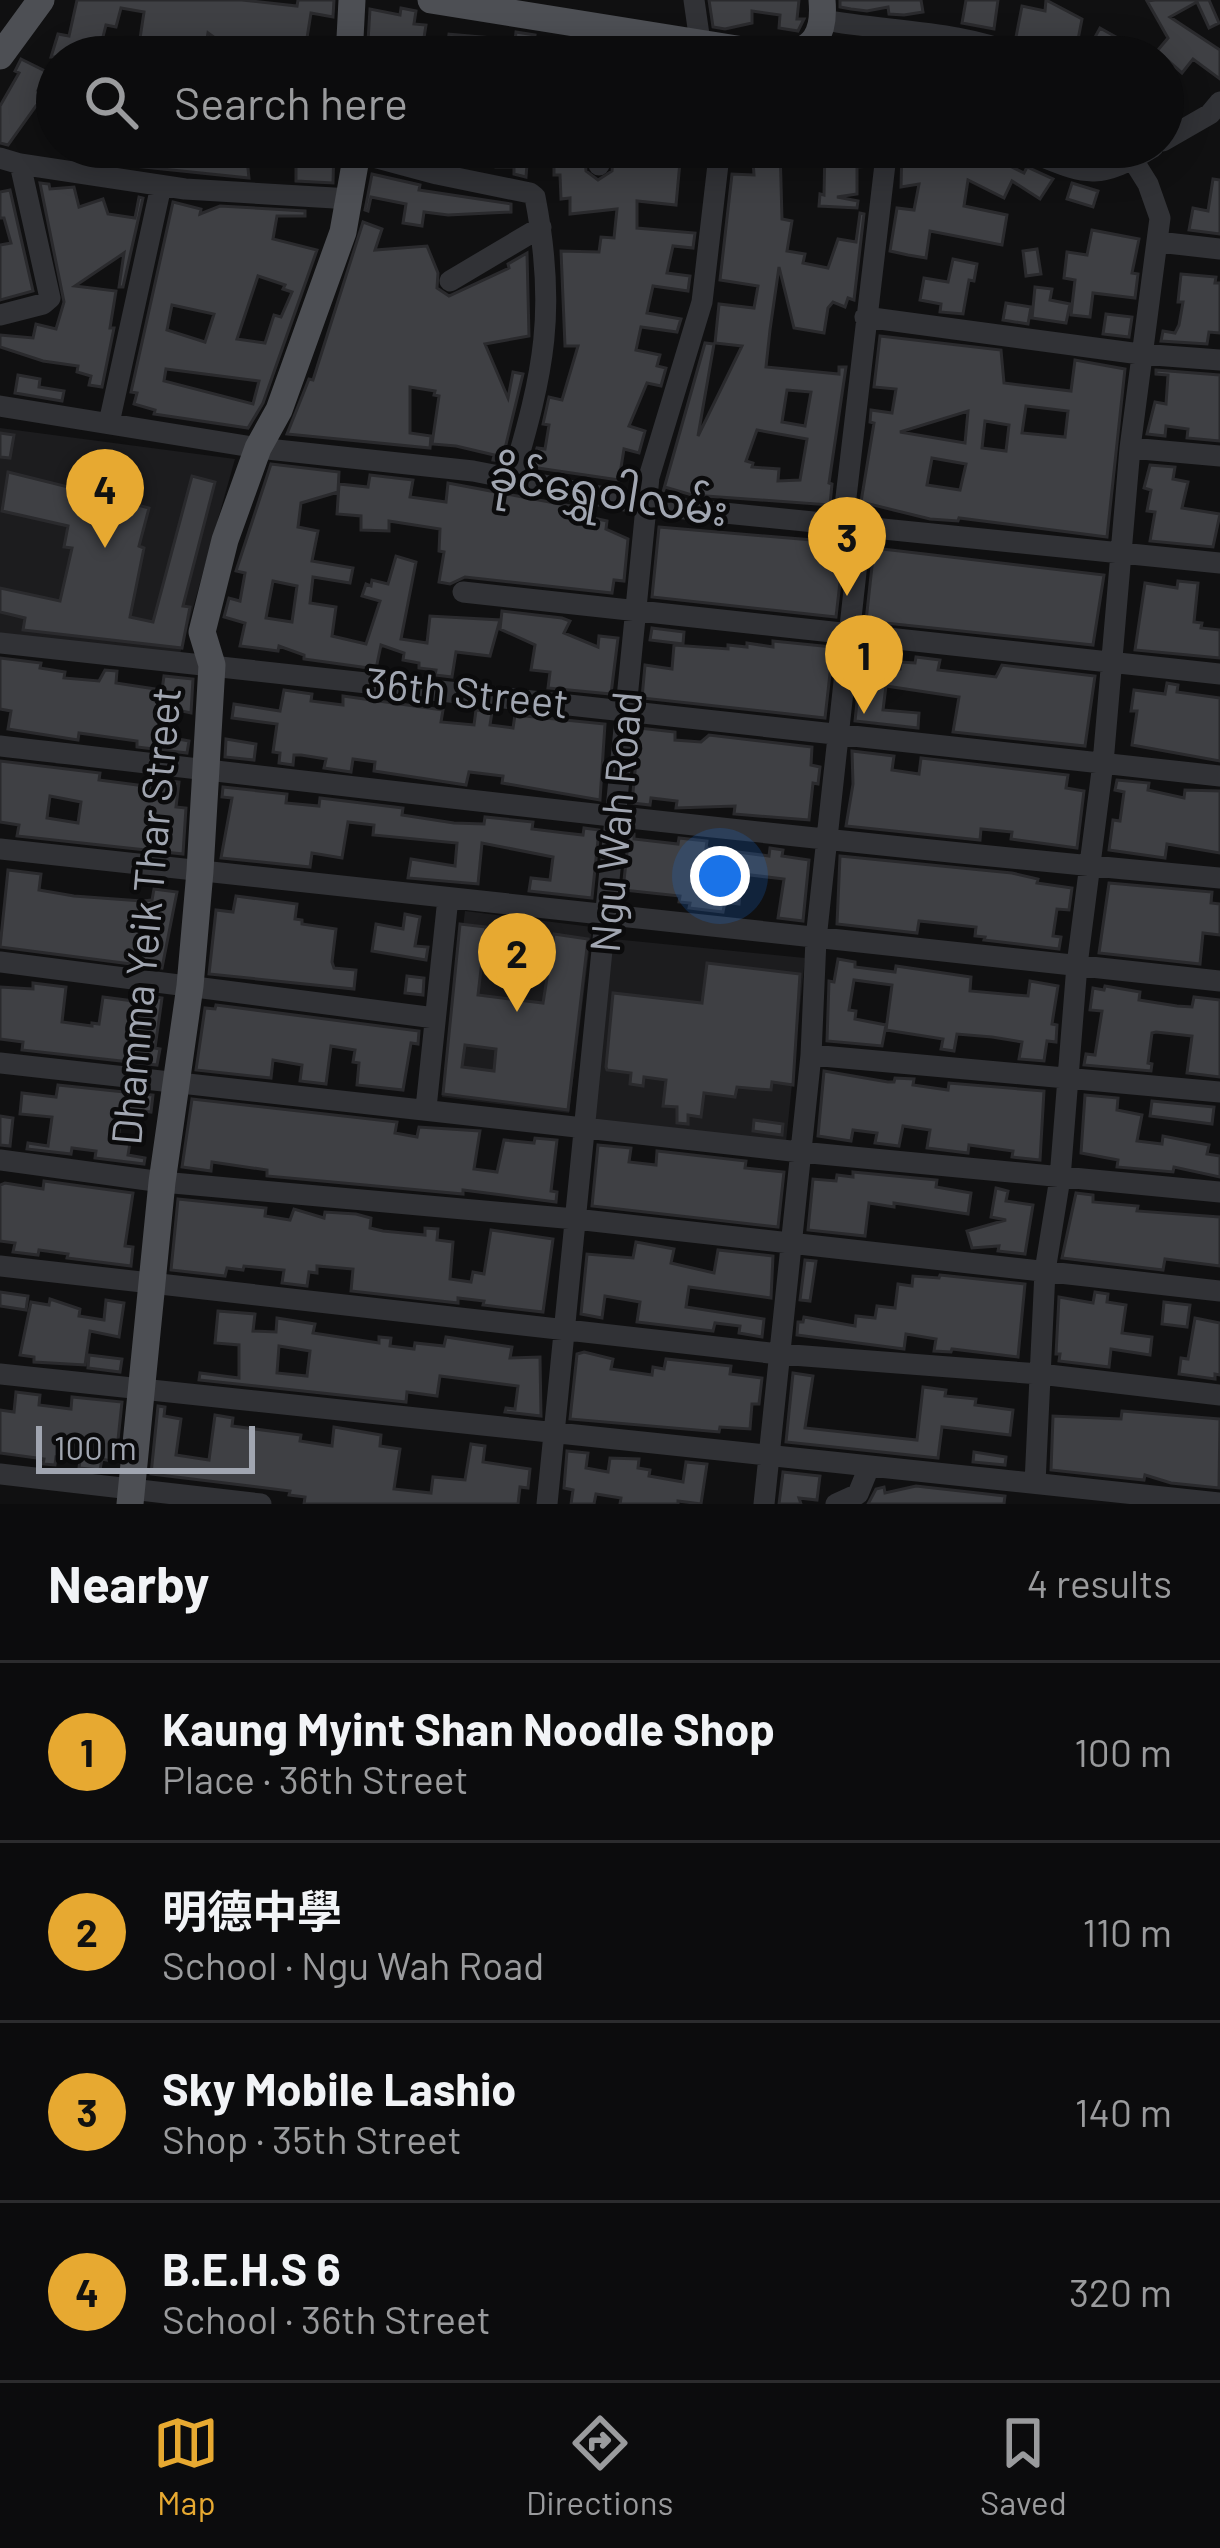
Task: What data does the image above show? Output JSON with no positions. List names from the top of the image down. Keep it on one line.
{"streets":{"main road":["Dhamma Yeik Thar Street"],"street":["ခိုင်ရွှေဝါလမ်း","36th Street","Ngu Wah Road"]},"crossings":[["ခိုင်ရွှေဝါလမ်း","Ngu Wah Road"],["ခိုင်ရွှေဝါလမ်း","Dhamma Yeik Thar Street"],["36th Street","Ngu Wah Road"],["36th Street","Dhamma Yeik Thar Street"]],"scale_bar":"100 m","page":{"search":"Search here","pins":["4","3","1","2"],"scale":"100 m","heading":["Nearby","4 results"],"list":[{"mark":"1","name":"Kaung Myint Shan Noodle Shop","note":"Place · 36th Street","value":"100 m"},{"mark":"2","name":"明德中學","note":"School · Ngu Wah Road","value":"110 m"},{"mark":"3","name":"Sky Mobile Lashio","note":"Shop · 35th Street","value":"140 m"},{"mark":"4","name":"B.E.H.S 6","note":"School · 36th Street","value":"320 m"}],"nav":["Map","Directions","Saved"]}}
